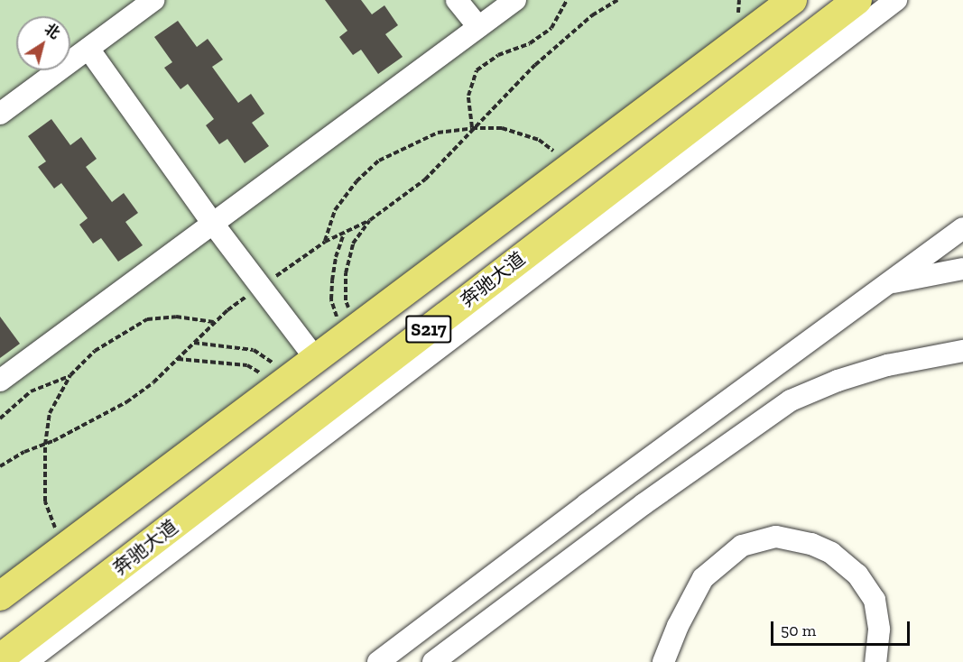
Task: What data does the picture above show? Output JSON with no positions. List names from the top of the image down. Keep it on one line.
{"streets":{"main road":["奔驰大道","S217"]},"scale_bar":"50 m","north":"top right"}
